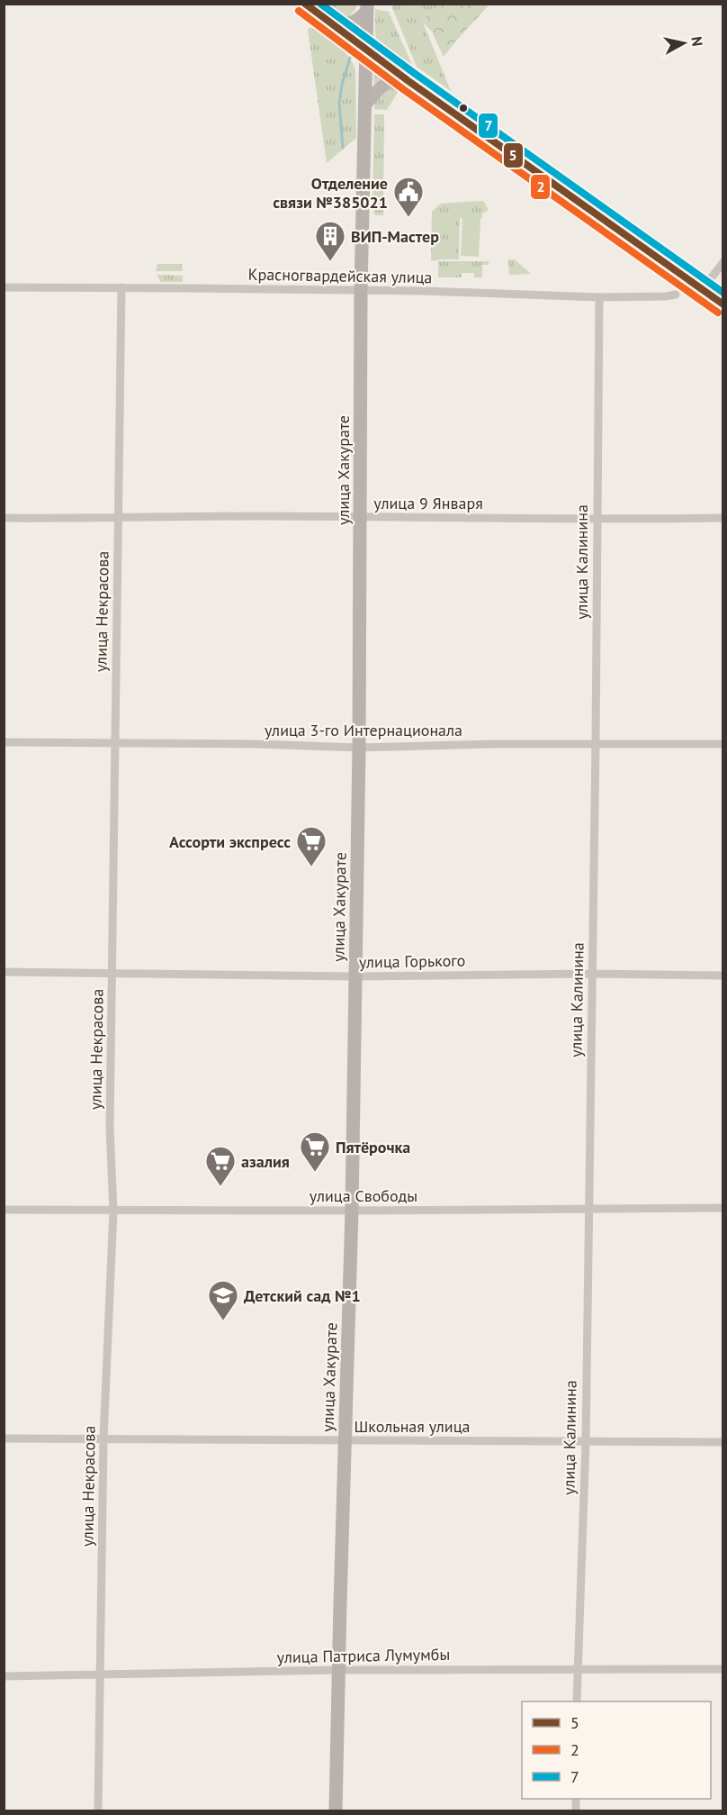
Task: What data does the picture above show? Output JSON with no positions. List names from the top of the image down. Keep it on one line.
{"streets":{"main road":["улица Хакурате"],"street":["Красногвардейская улица","улица 9 Января","улица Калинина","улица Некрасова","улица 3-го Интернационала","улица Горького","улица Свободы","Школьная улица","улица Патриса Лумумбы"]},"crossings":[["Красногвардейская улица","улица Хакурате"],["Красногвардейская улица","улица Калинина"],["Красногвардейская улица","улица Некрасова"],["улица Хакурате","улица 9 Января"],["улица Хакурате","улица 3-го Интернационала"],["улица Хакурате","улица Горького"],["улица Хакурате","улица Свободы"],["улица Хакурате","Школьная улица"],["улица Хакурате","улица Патриса Лумумбы"],["улица 9 Января","улица Калинина"],["улица 9 Января","улица Некрасова"],["улица Калинина","улица 3-го Интернационала"],["улица Калинина","улица Горького"],["улица Калинина","улица Свободы"],["улица Калинина","Школьная улица"],["улица Калинина","улица Патриса Лумумбы"],["улица Некрасова","улица 3-го Интернационала"],["улица Некрасова","улица Горького"],["улица Некрасова","улица Свободы"],["улица Некрасова","Школьная улица"],["улица Некрасова","улица Патриса Лумумбы"]],"places":{"public building":["Отделение связи №385021"],"building":["ВИП-Мастер"],"supermarket":["Ассорти экспресс","Пятёрочка","азалия"],"school or university":["Детский сад №1"]},"lines":["transit line 5","transit line 7","transit line 2"],"legend":["5","2","7"],"north":"right"}
